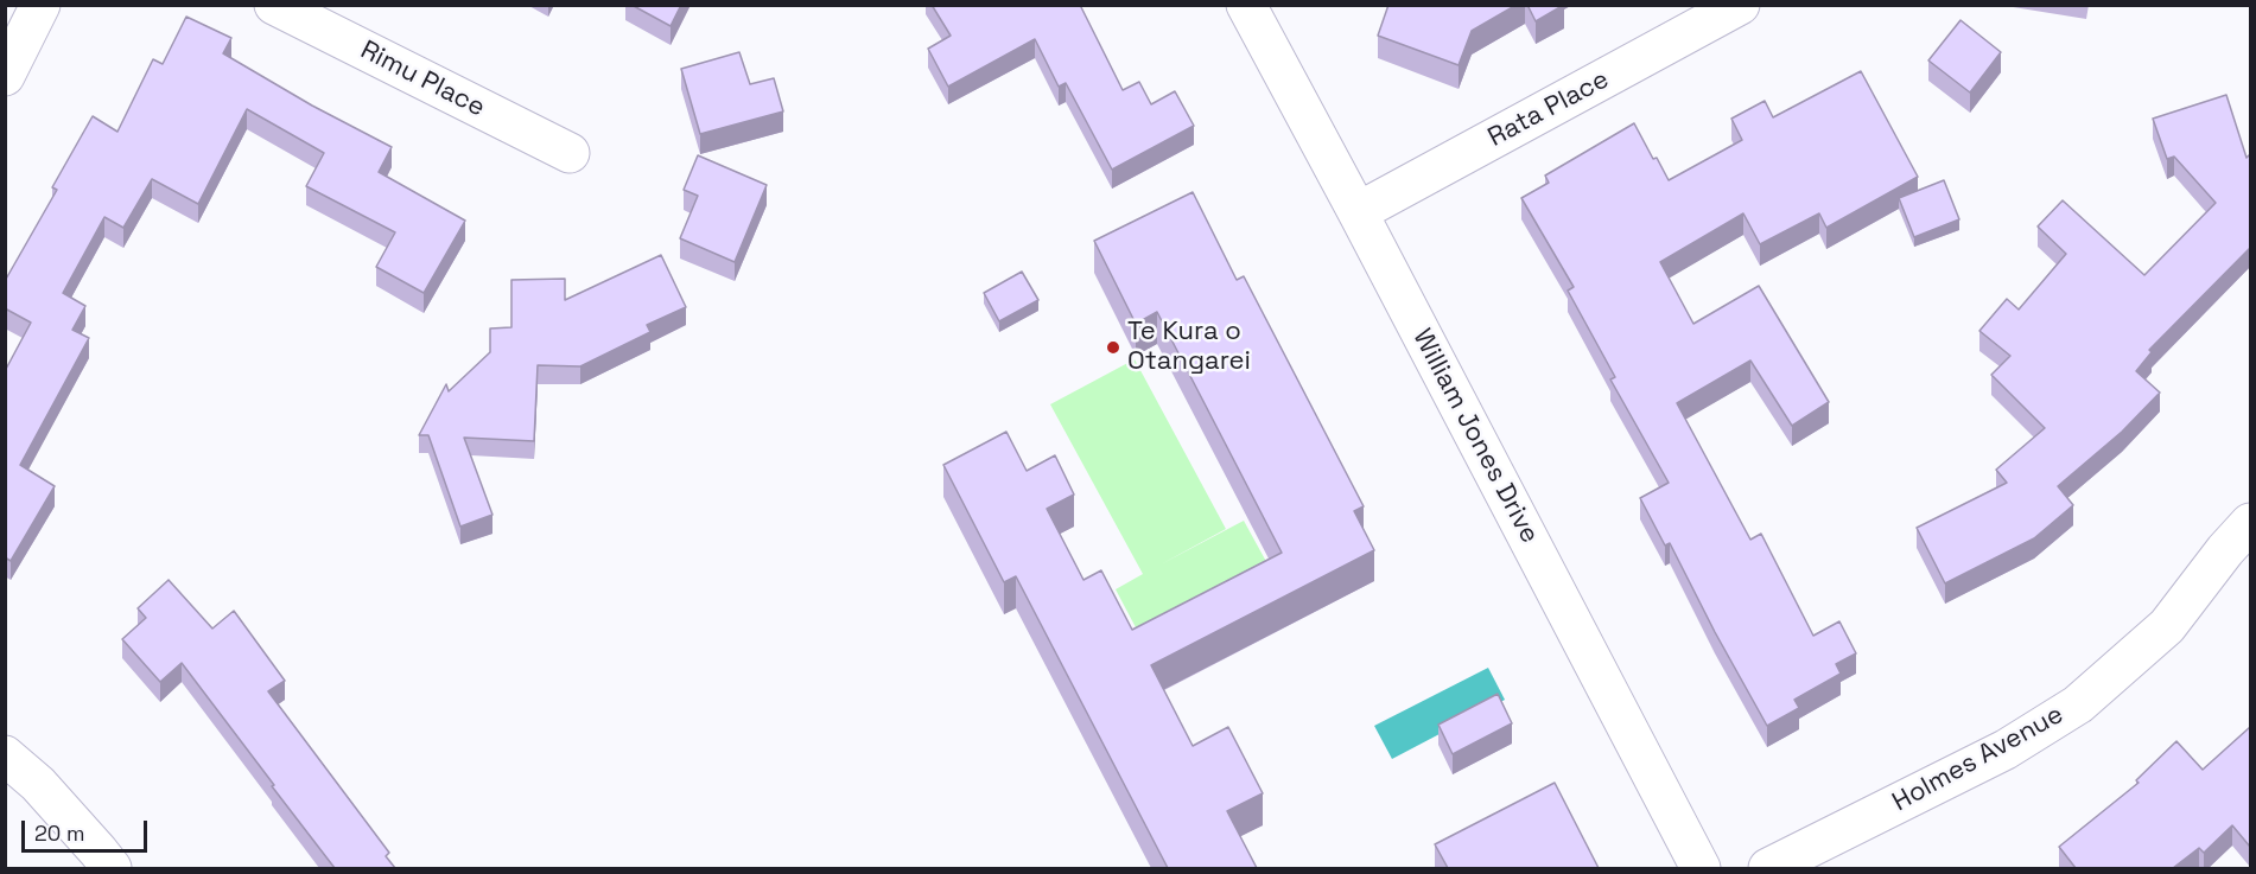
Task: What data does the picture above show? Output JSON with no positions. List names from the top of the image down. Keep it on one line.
{"streets":{"street":["Rimu Place","Rata Place","William Jones Drive","Holmes Avenue"]},"crossings":[["Rata Place","William Jones Drive"]],"places":["Te Kura o Otangarei"],"scale_bar":"20 m"}
